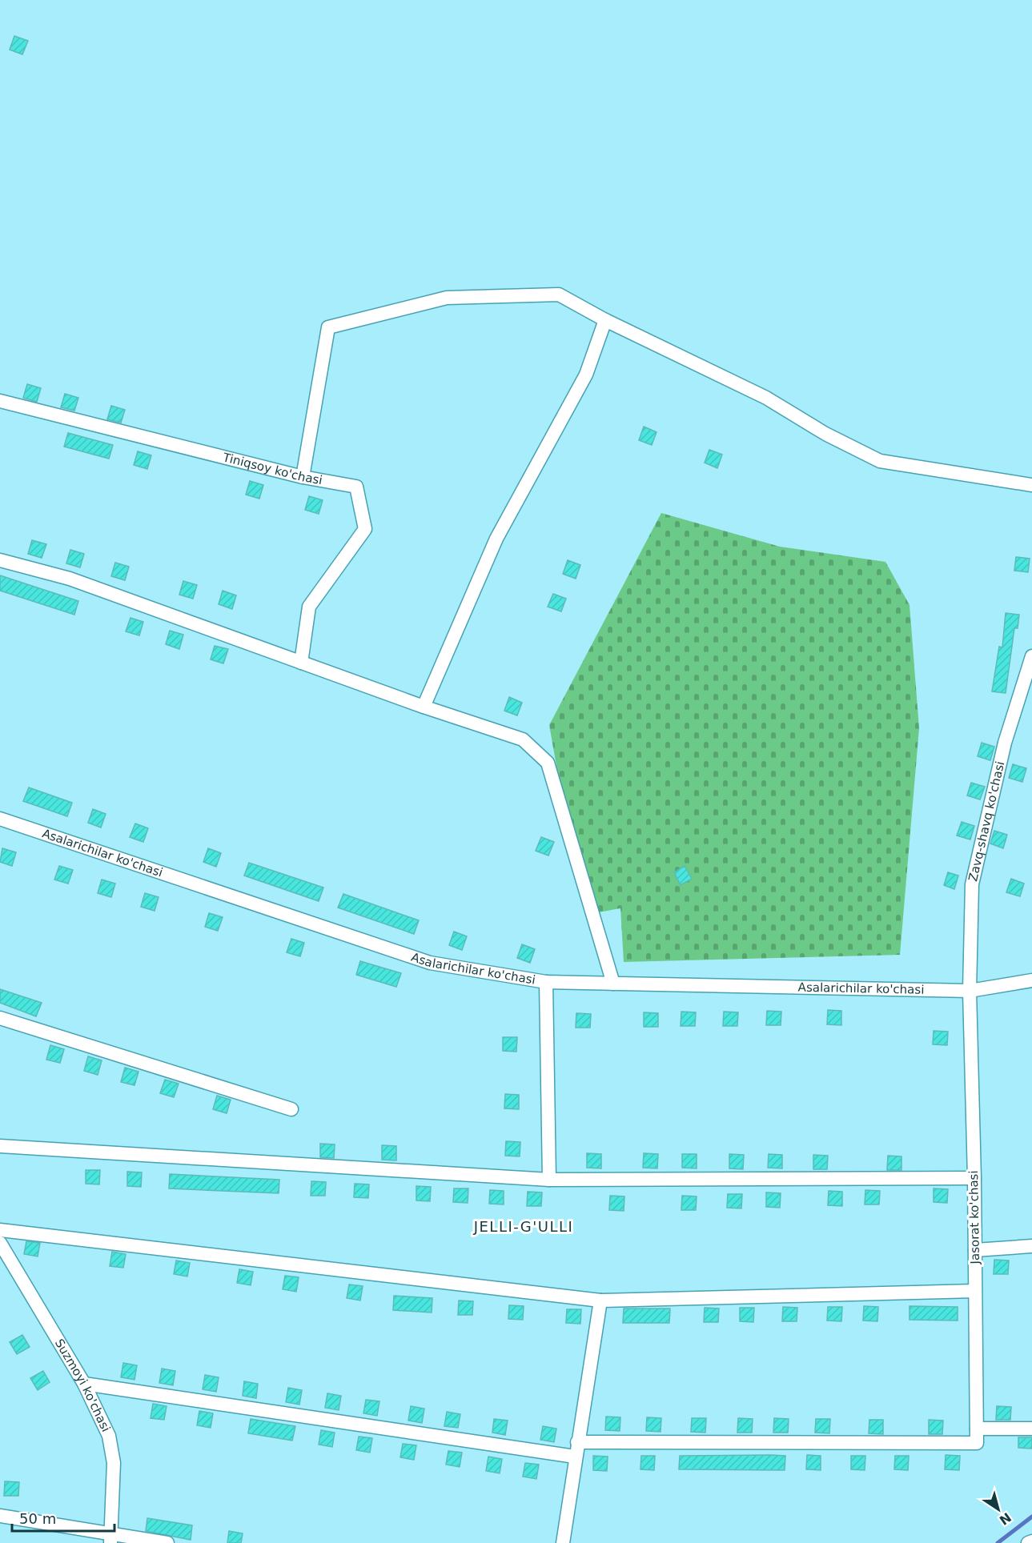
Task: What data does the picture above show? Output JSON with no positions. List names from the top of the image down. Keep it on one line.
{"streets":{"street":["Tiniqsoy ko'chasi","Zavq-shavq ko'chasi","Asalarichilar ko'chasi","Jasorat ko'chasi","Suzmoyi ko'chasi"]},"crossings":[["Zavq-shavq ko'chasi","Asalarichilar ko'chasi"],["Zavq-shavq ko'chasi","Jasorat ko'chasi"],["Asalarichilar ko'chasi","Jasorat ko'chasi"]],"districts":["JELLI-G'ULLI"],"scale_bar":"50 m","north":"bottom right"}
